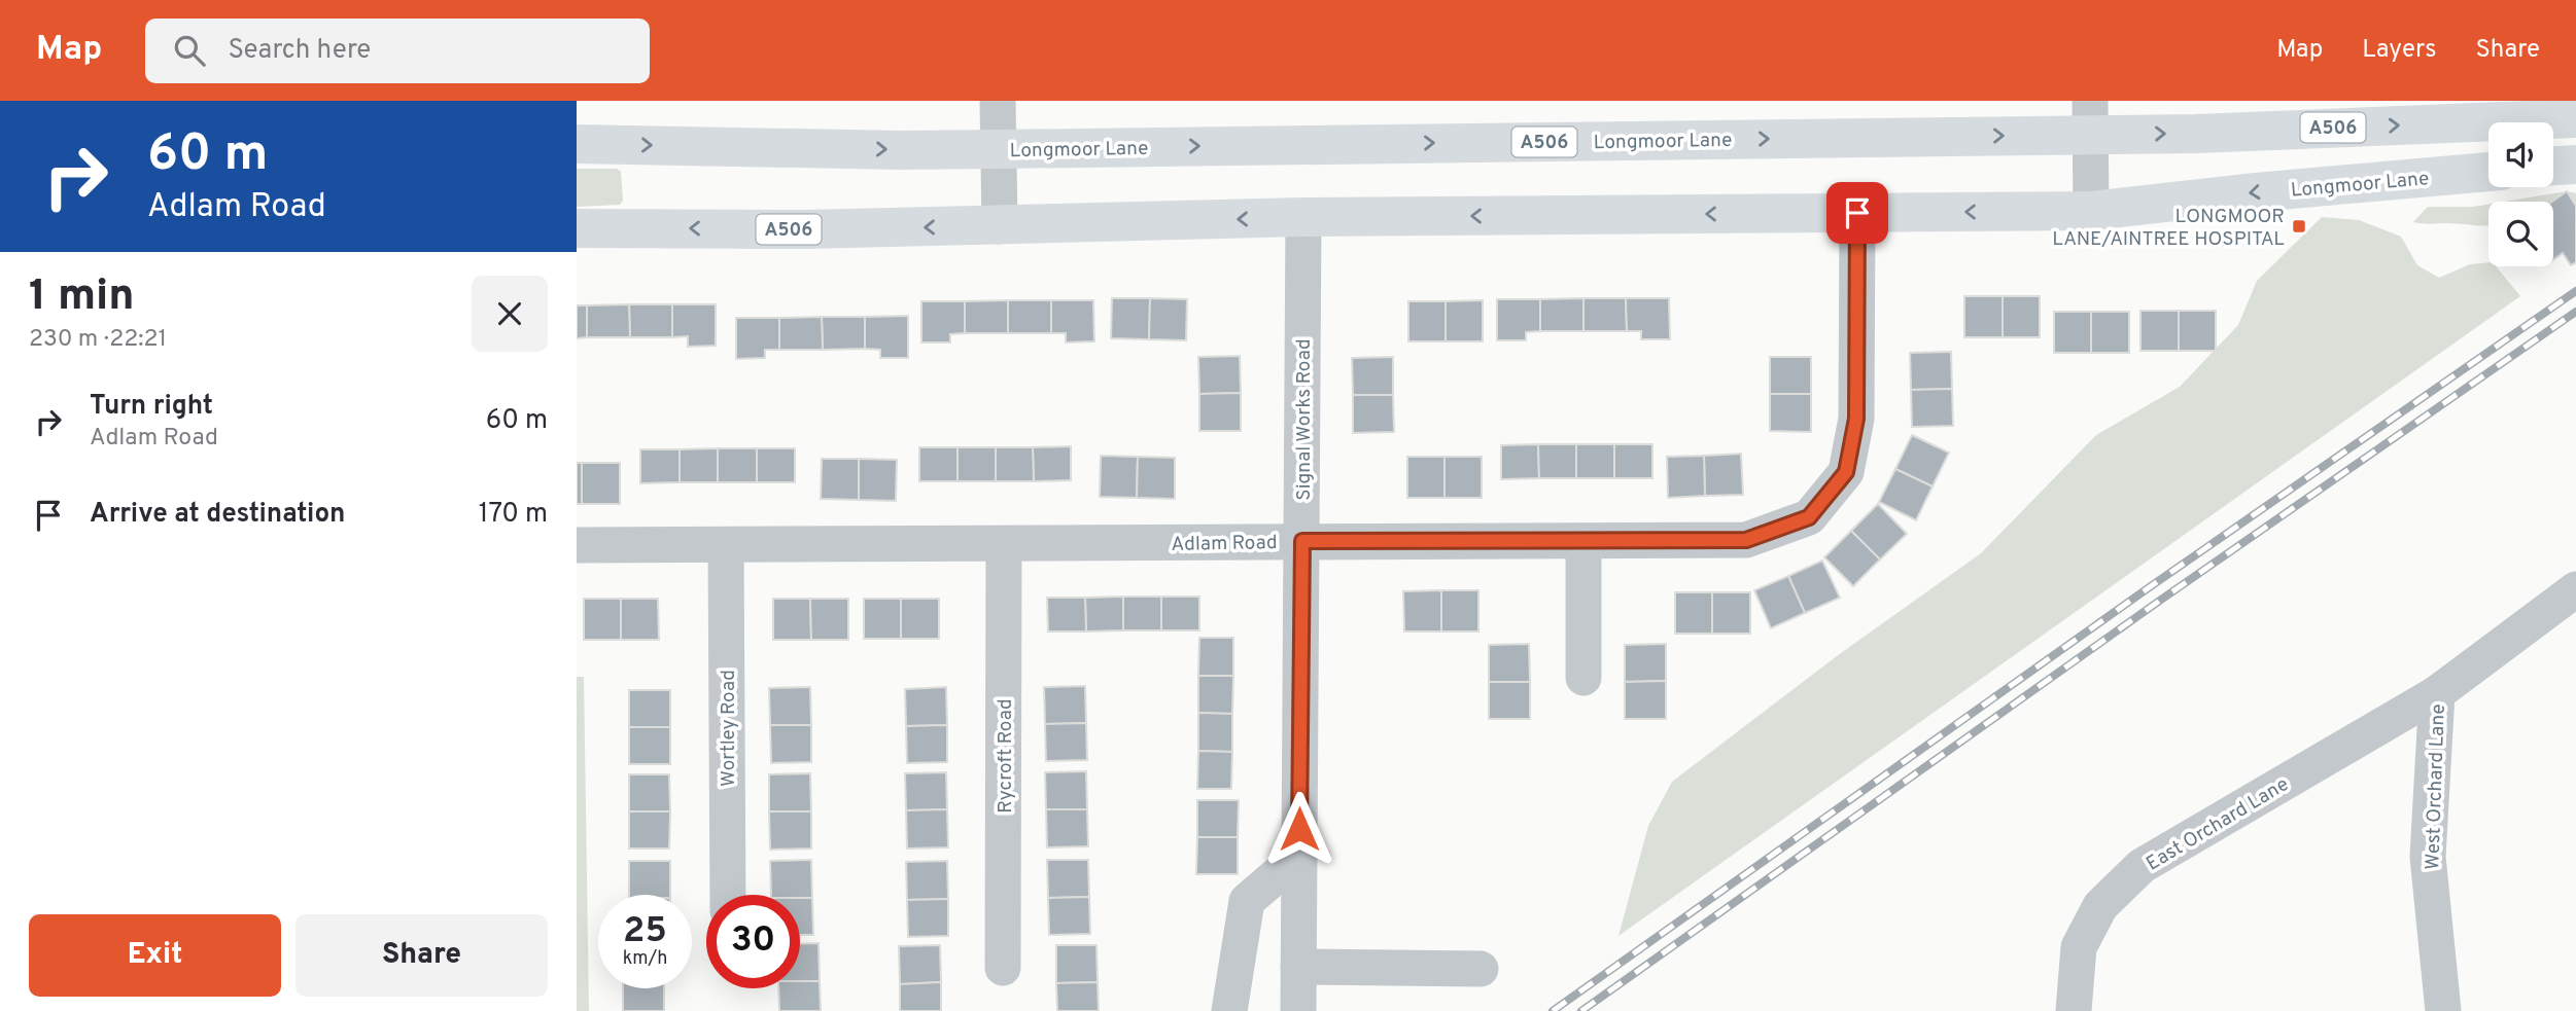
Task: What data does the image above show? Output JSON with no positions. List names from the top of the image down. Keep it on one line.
{"streets":{"main road":["A506","Longmoor Lane"],"street":["Signal Works Road","Adlam Road","Wortley Road","Rycroft Road","West Orchard Lane","East Orchard Lane"]},"crossings":[["Longmoor Lane","Signal Works Road"],["Longmoor Lane","Adlam Road"],["Signal Works Road","Adlam Road"],["Adlam Road","Wortley Road"],["Adlam Road","Rycroft Road"],["West Orchard Lane","East Orchard Lane"]],"places":{"transit":["LONGMOOR LANE/AINTREE HOSPITAL"]},"page":{"header":"Map","search":"Search here","nav":["Map","Layers","Share"],"turn":["60 m","Adlam Road"],"heading":["1 min","230 m · 22:21"],"list":[{"name":"Turn right","note":"Adlam Road","value":"60 m"},{"name":"Arrive at destination","value":"170 m"}],"speed":"25 km/h","limit":"30","buttons":["Exit","Share"]}}
